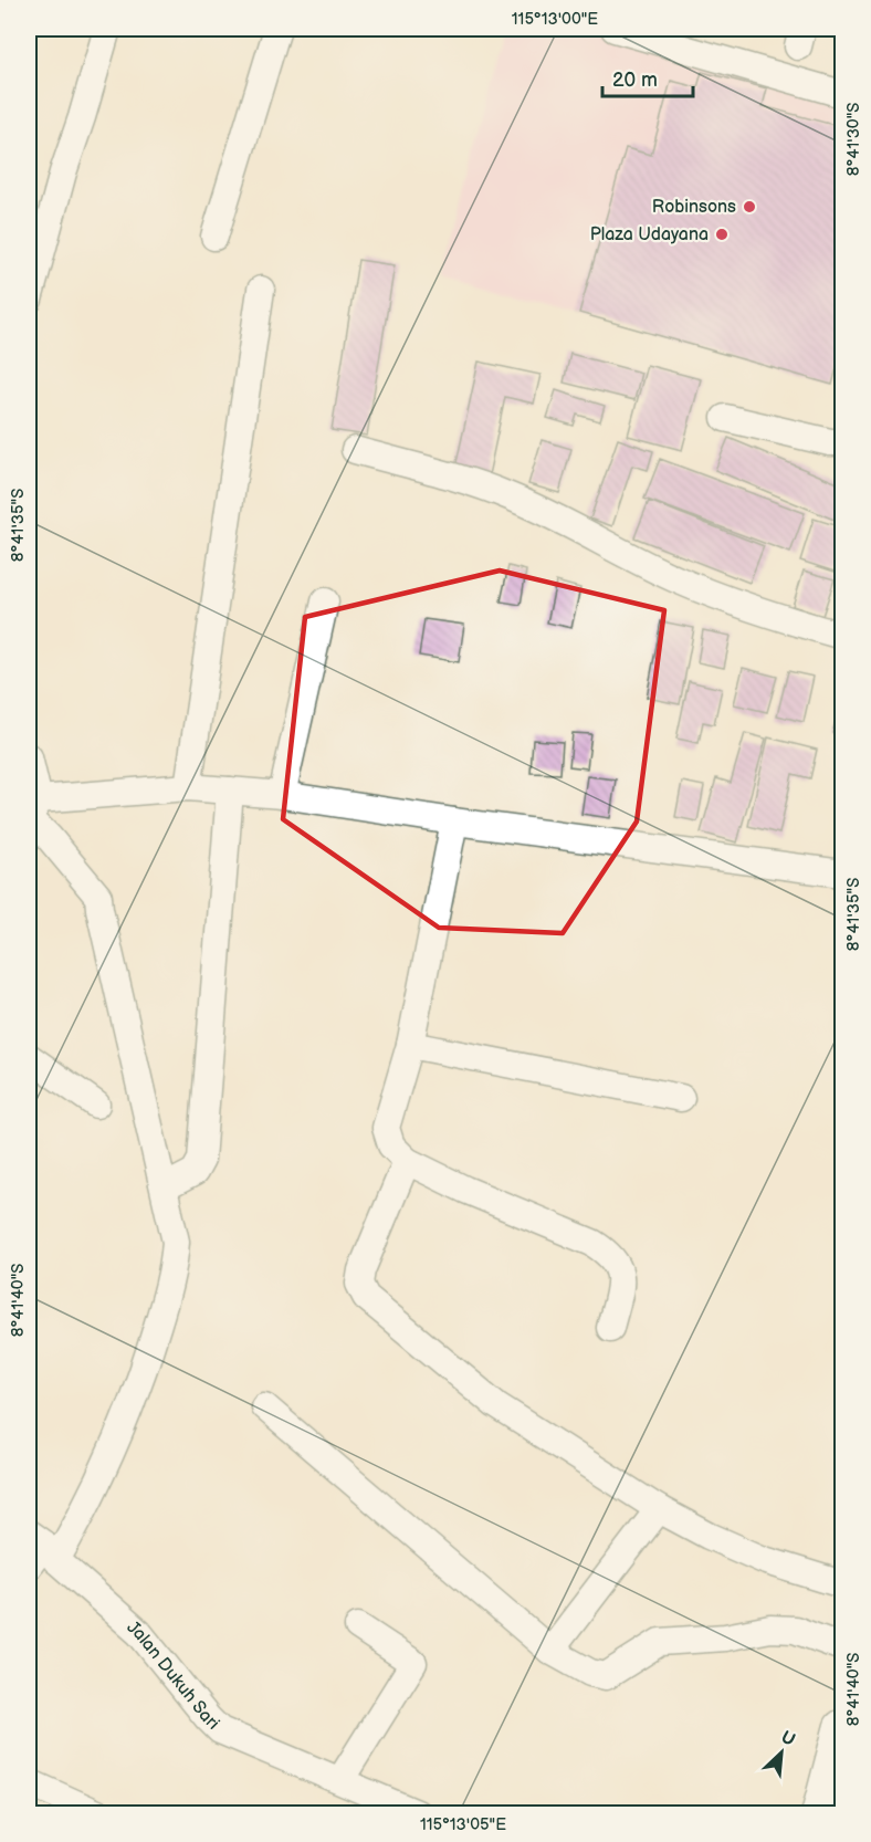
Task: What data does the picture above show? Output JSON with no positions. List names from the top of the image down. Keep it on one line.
{"streets":{"street":["Jalan Dukuh Sari"]},"places":["Robinsons","Plaza Udayana"],"scale_bar":"20 m","north":"top right","coordinates":["115°13'00\"E","8°41'30\"S","8°41'35\"S","8°41'40\"S","115°13'05\"E"]}
